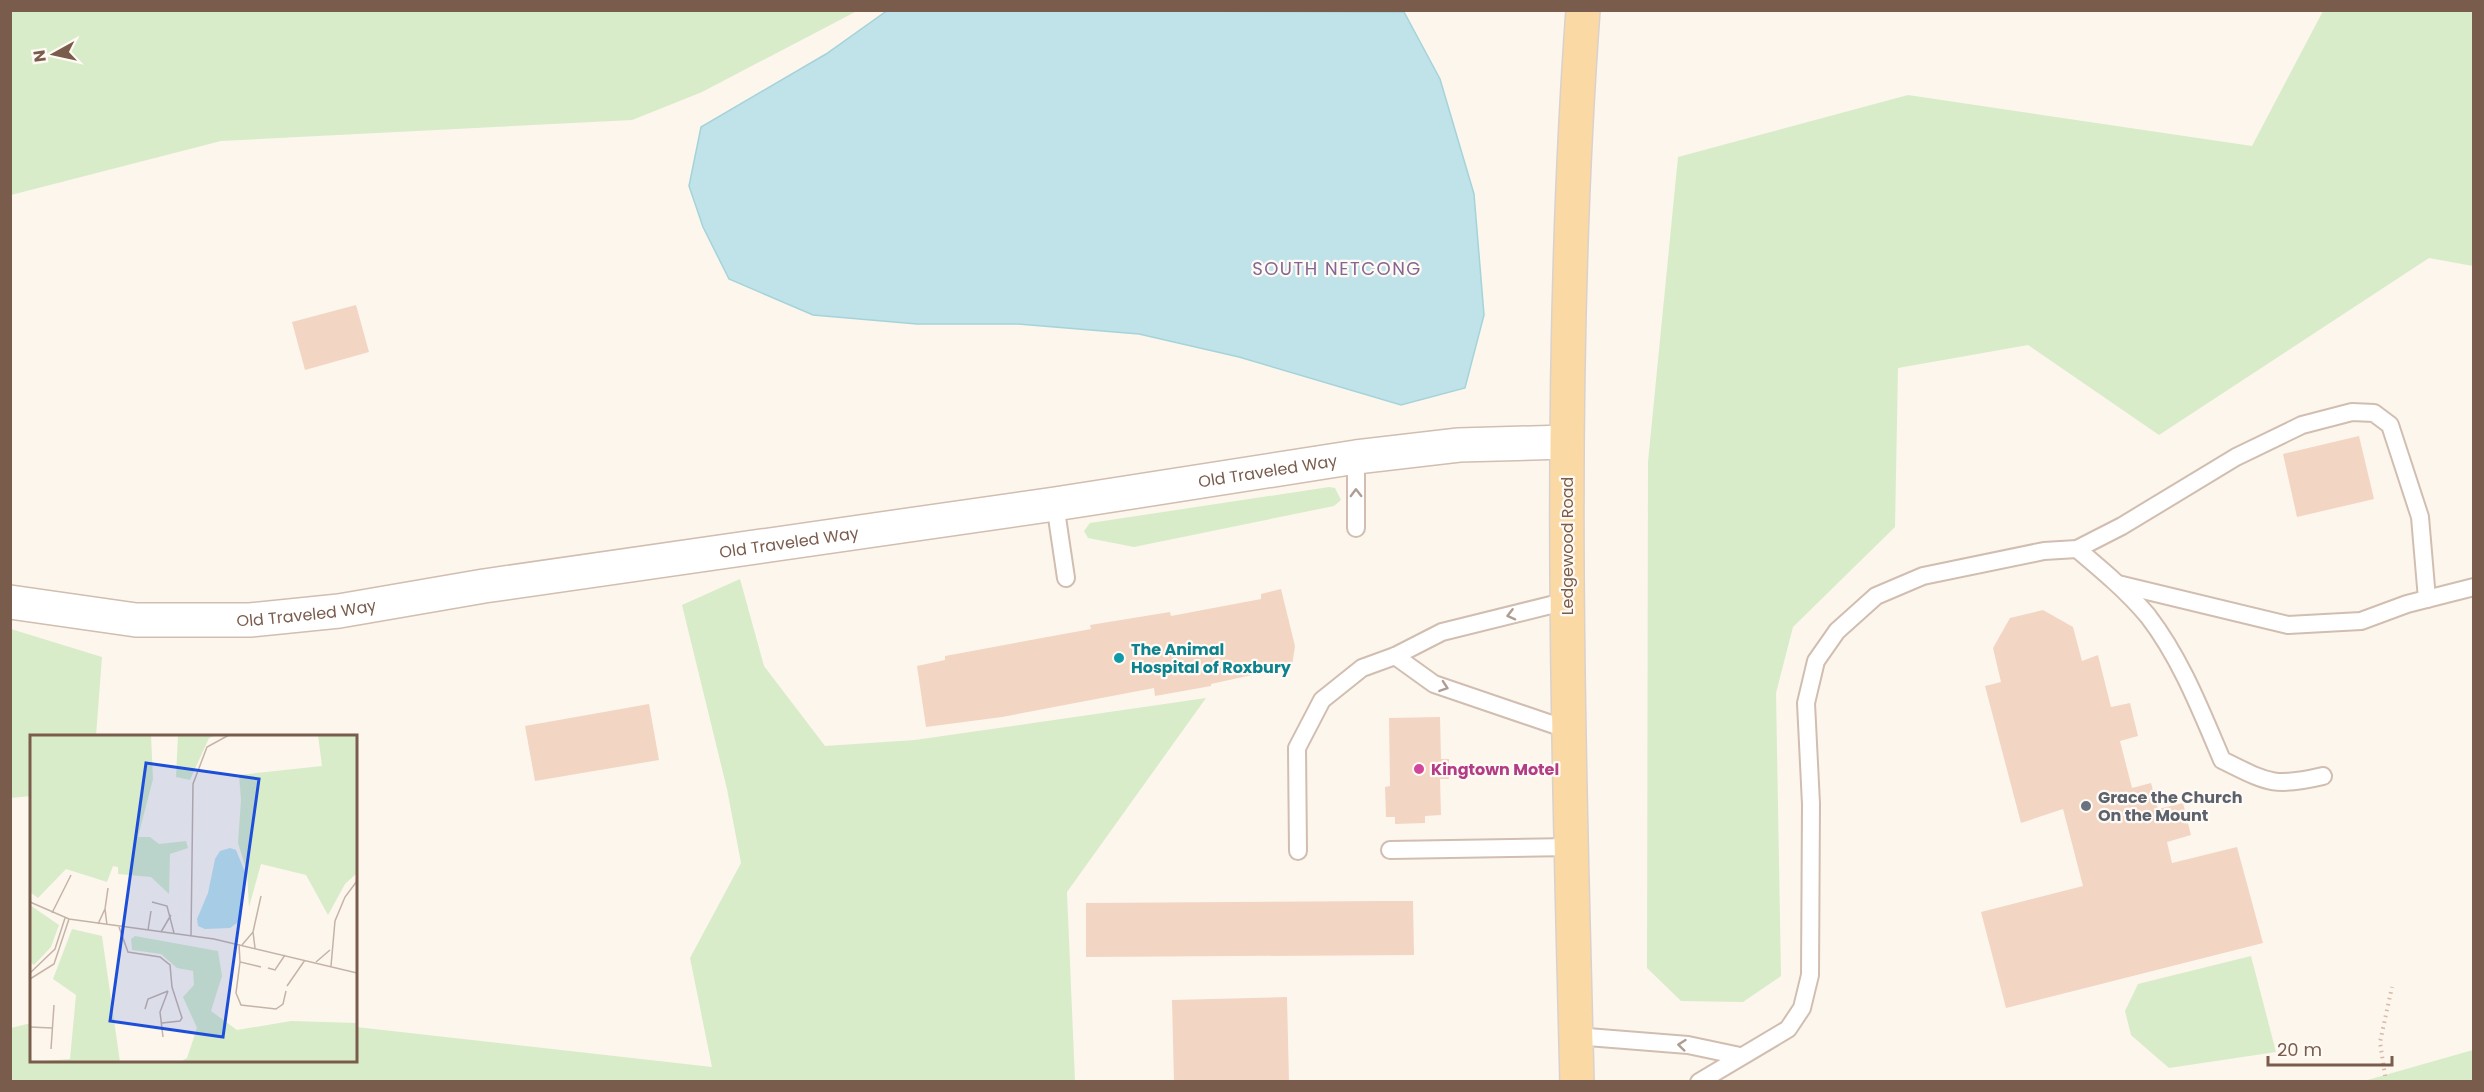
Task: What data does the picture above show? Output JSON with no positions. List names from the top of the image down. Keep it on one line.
{"streets":{"main road":["Ledgewood Road"],"street":["Old Traveled Way"]},"crossings":[["Old Traveled Way","Ledgewood Road"]],"districts":["SOUTH NETCONG"],"places":["The Animal Hospital of Roxbury","Kingtown Motel","Grace the Church On the Mount"],"scale_bar":"20 m","north":"left"}
